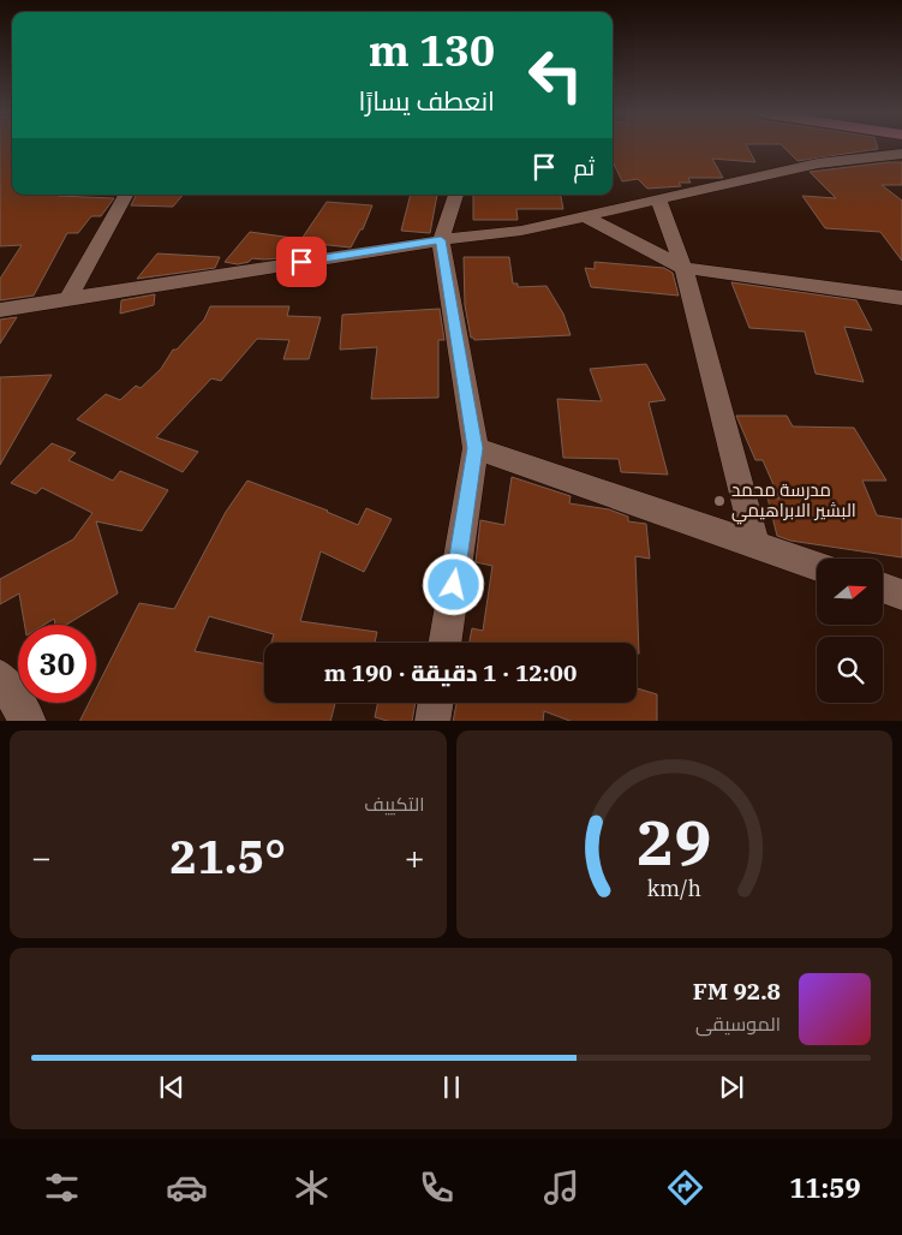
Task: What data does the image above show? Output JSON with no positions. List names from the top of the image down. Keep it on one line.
{"places":["مدرسة محمد البشير الابراهيمي"],"north":"right","page":{"turn":["130 m","انعطف يسارًا"],"then":"ثم","limit":"30","trip":"12:00 · 1 دقيقة · 190 m","tile":"التكييف","heat":["−","21.5°","+"],"song":["92.8 FM","الموسيقى"],"tabs":"11:59","gauge":["29","km/h"]}}
